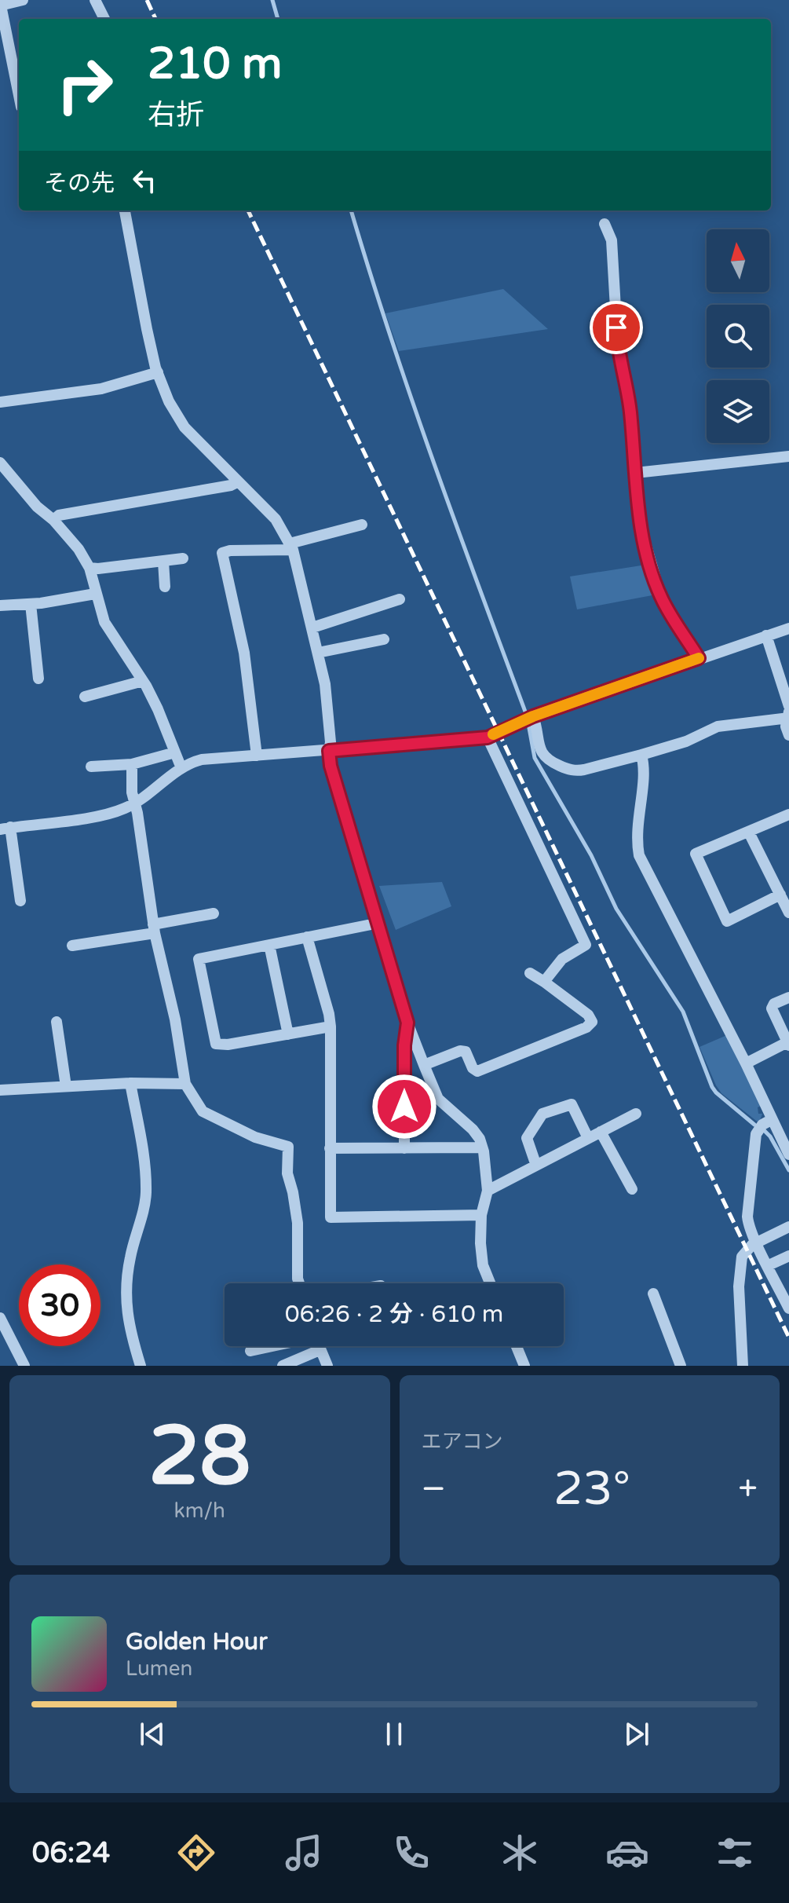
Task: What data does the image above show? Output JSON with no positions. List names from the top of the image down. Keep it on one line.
{"north":"top","page":{"turn":["210 m","右折"],"then":"その先","limit":"30","trip":"06:26 · 2 分 · 610 m","tile":[["28","km/h"],"エアコン"],"heat":["−","23°","+"],"song":["Golden Hour","Lumen"],"tabs":"06:24"}}
